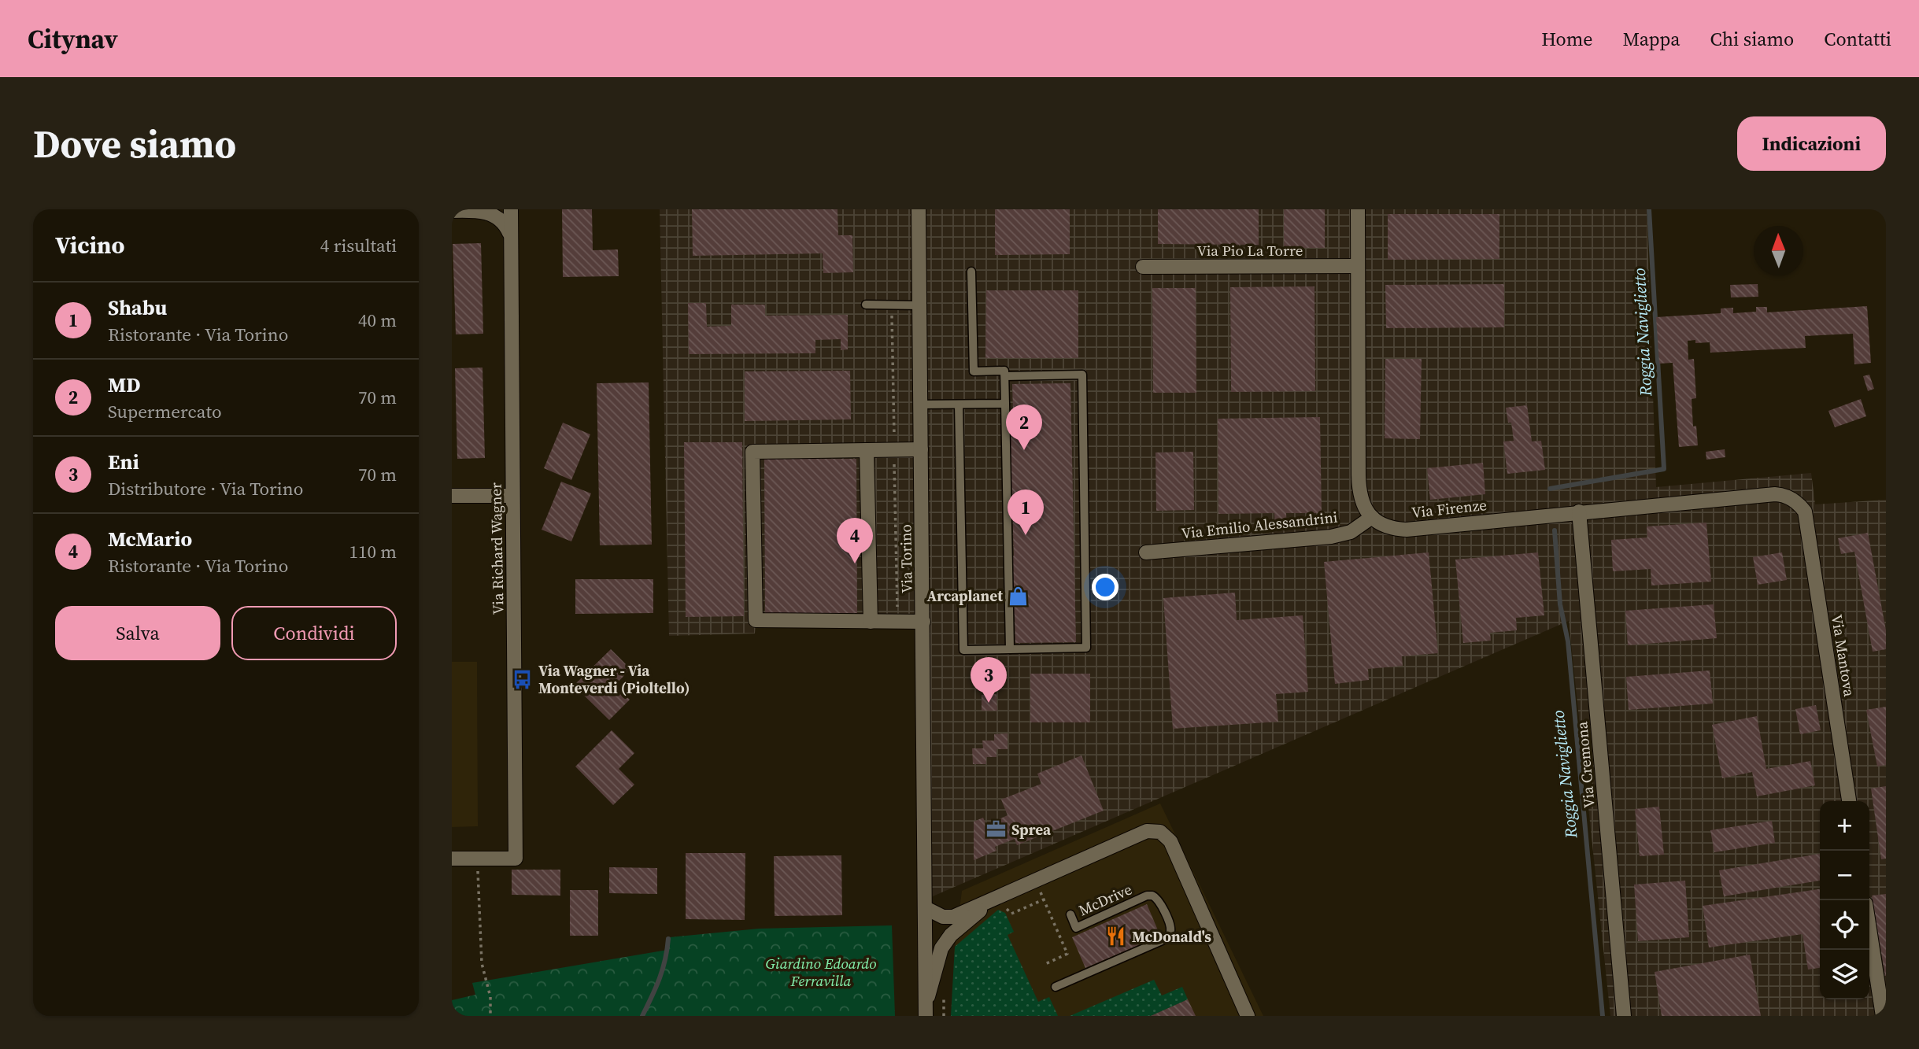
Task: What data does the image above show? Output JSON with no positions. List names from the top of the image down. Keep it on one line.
{"streets":{"street":["Via Pio La Torre","Via Firenze","Via Emilio Alessandrini","Via Richard Wagner","Via Torino","Via Mantova","Via Cremona"],"lane":["McDrive"]},"crossings":[["Via Firenze","Via Emilio Alessandrini"],["Via Firenze","Via Mantova"],["Via Firenze","Via Cremona"]],"water":["Roggia Naviglietto"],"parks":["Giardino Edoardo Ferravilla"],"places":{"shop":["Arcaplanet"],"bus stop":["Via Wagner - Via Monteverdi (Pioltello)"],"office":["Sprea"],"restaurant":["McDonald's"]},"north":"top","page":{"header":"Citynav","nav":["Home","Mappa","Chi siamo","Contatti"],"buttons":["Indicazioni",["Salva","Condividi"]],"title":"Dove siamo","heading":["Vicino","4 risultati"],"list":[{"mark":"1","name":"Shabu","note":"Ristorante · Via Torino","value":"40 m"},{"mark":"2","name":"MD","note":"Supermercato","value":"70 m"},{"mark":"3","name":"Eni","note":"Distributore · Via Torino","value":"70 m"},{"mark":"4","name":"McMario","note":"Ristorante · Via Torino","value":"110 m"}],"pins":["2","1","4","3"],"map_buttons":["+","−"]}}
